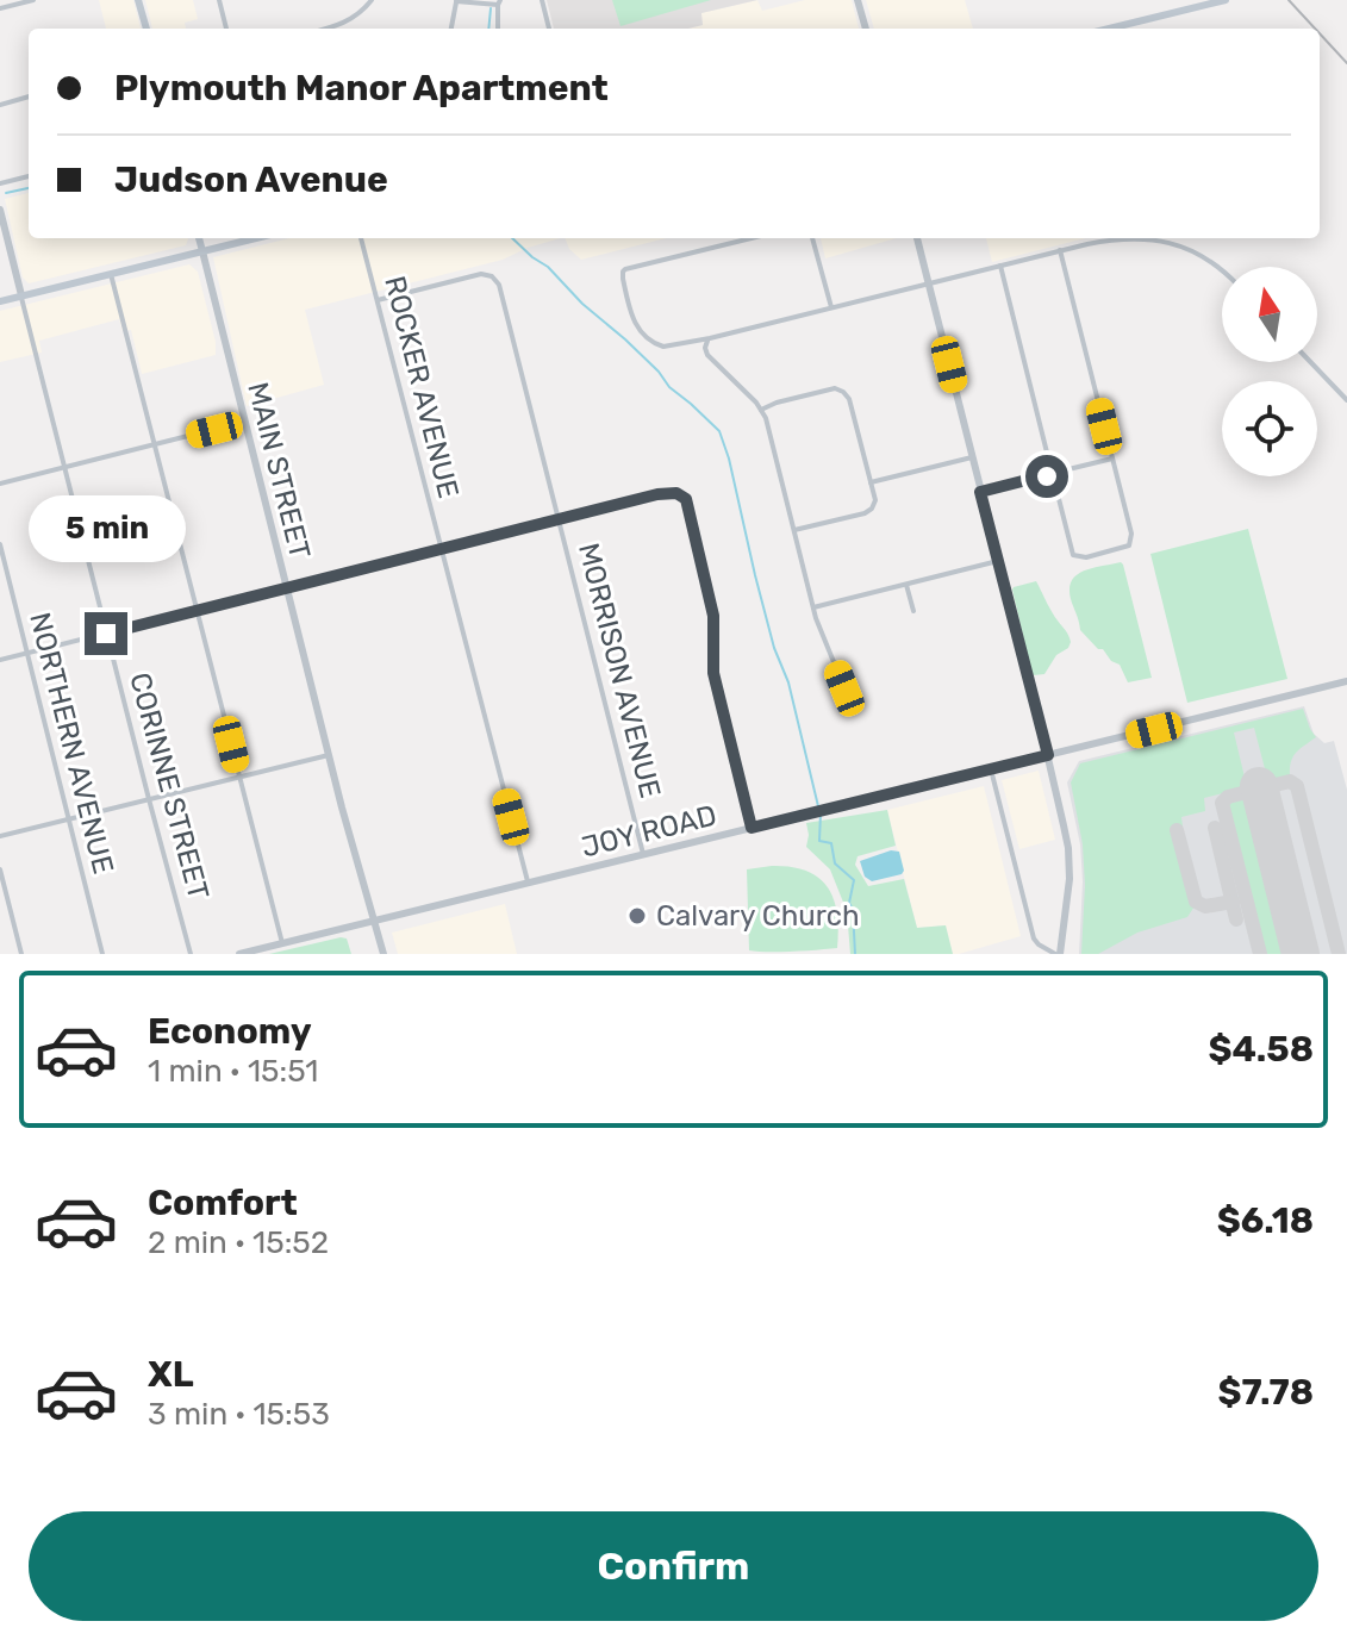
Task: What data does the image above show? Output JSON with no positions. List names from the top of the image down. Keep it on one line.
{"streets":{"street":["ROCKER AVENUE","MAIN STREET","MORRISON AVENUE","NORTHERN AVENUE","CORINNE STREET","JOY ROAD"]},"crossings":[["ROCKER AVENUE","MORRISON AVENUE"],["ROCKER AVENUE","JOY ROAD"],["MAIN STREET","JOY ROAD"],["MORRISON AVENUE","JOY ROAD"]],"places":["Calvary Church"],"north":"top","page":{"banner":["Plymouth Manor Apartment","Judson Avenue"],"bubble":"5 min","list":[{"name":"Economy","note":"1 min · 15:51","value":"$4.58"},{"name":"Comfort","note":"2 min · 15:52","value":"$6.18"},{"name":"XL","note":"3 min · 15:53","value":"$7.78"}],"buttons":"Confirm"}}
